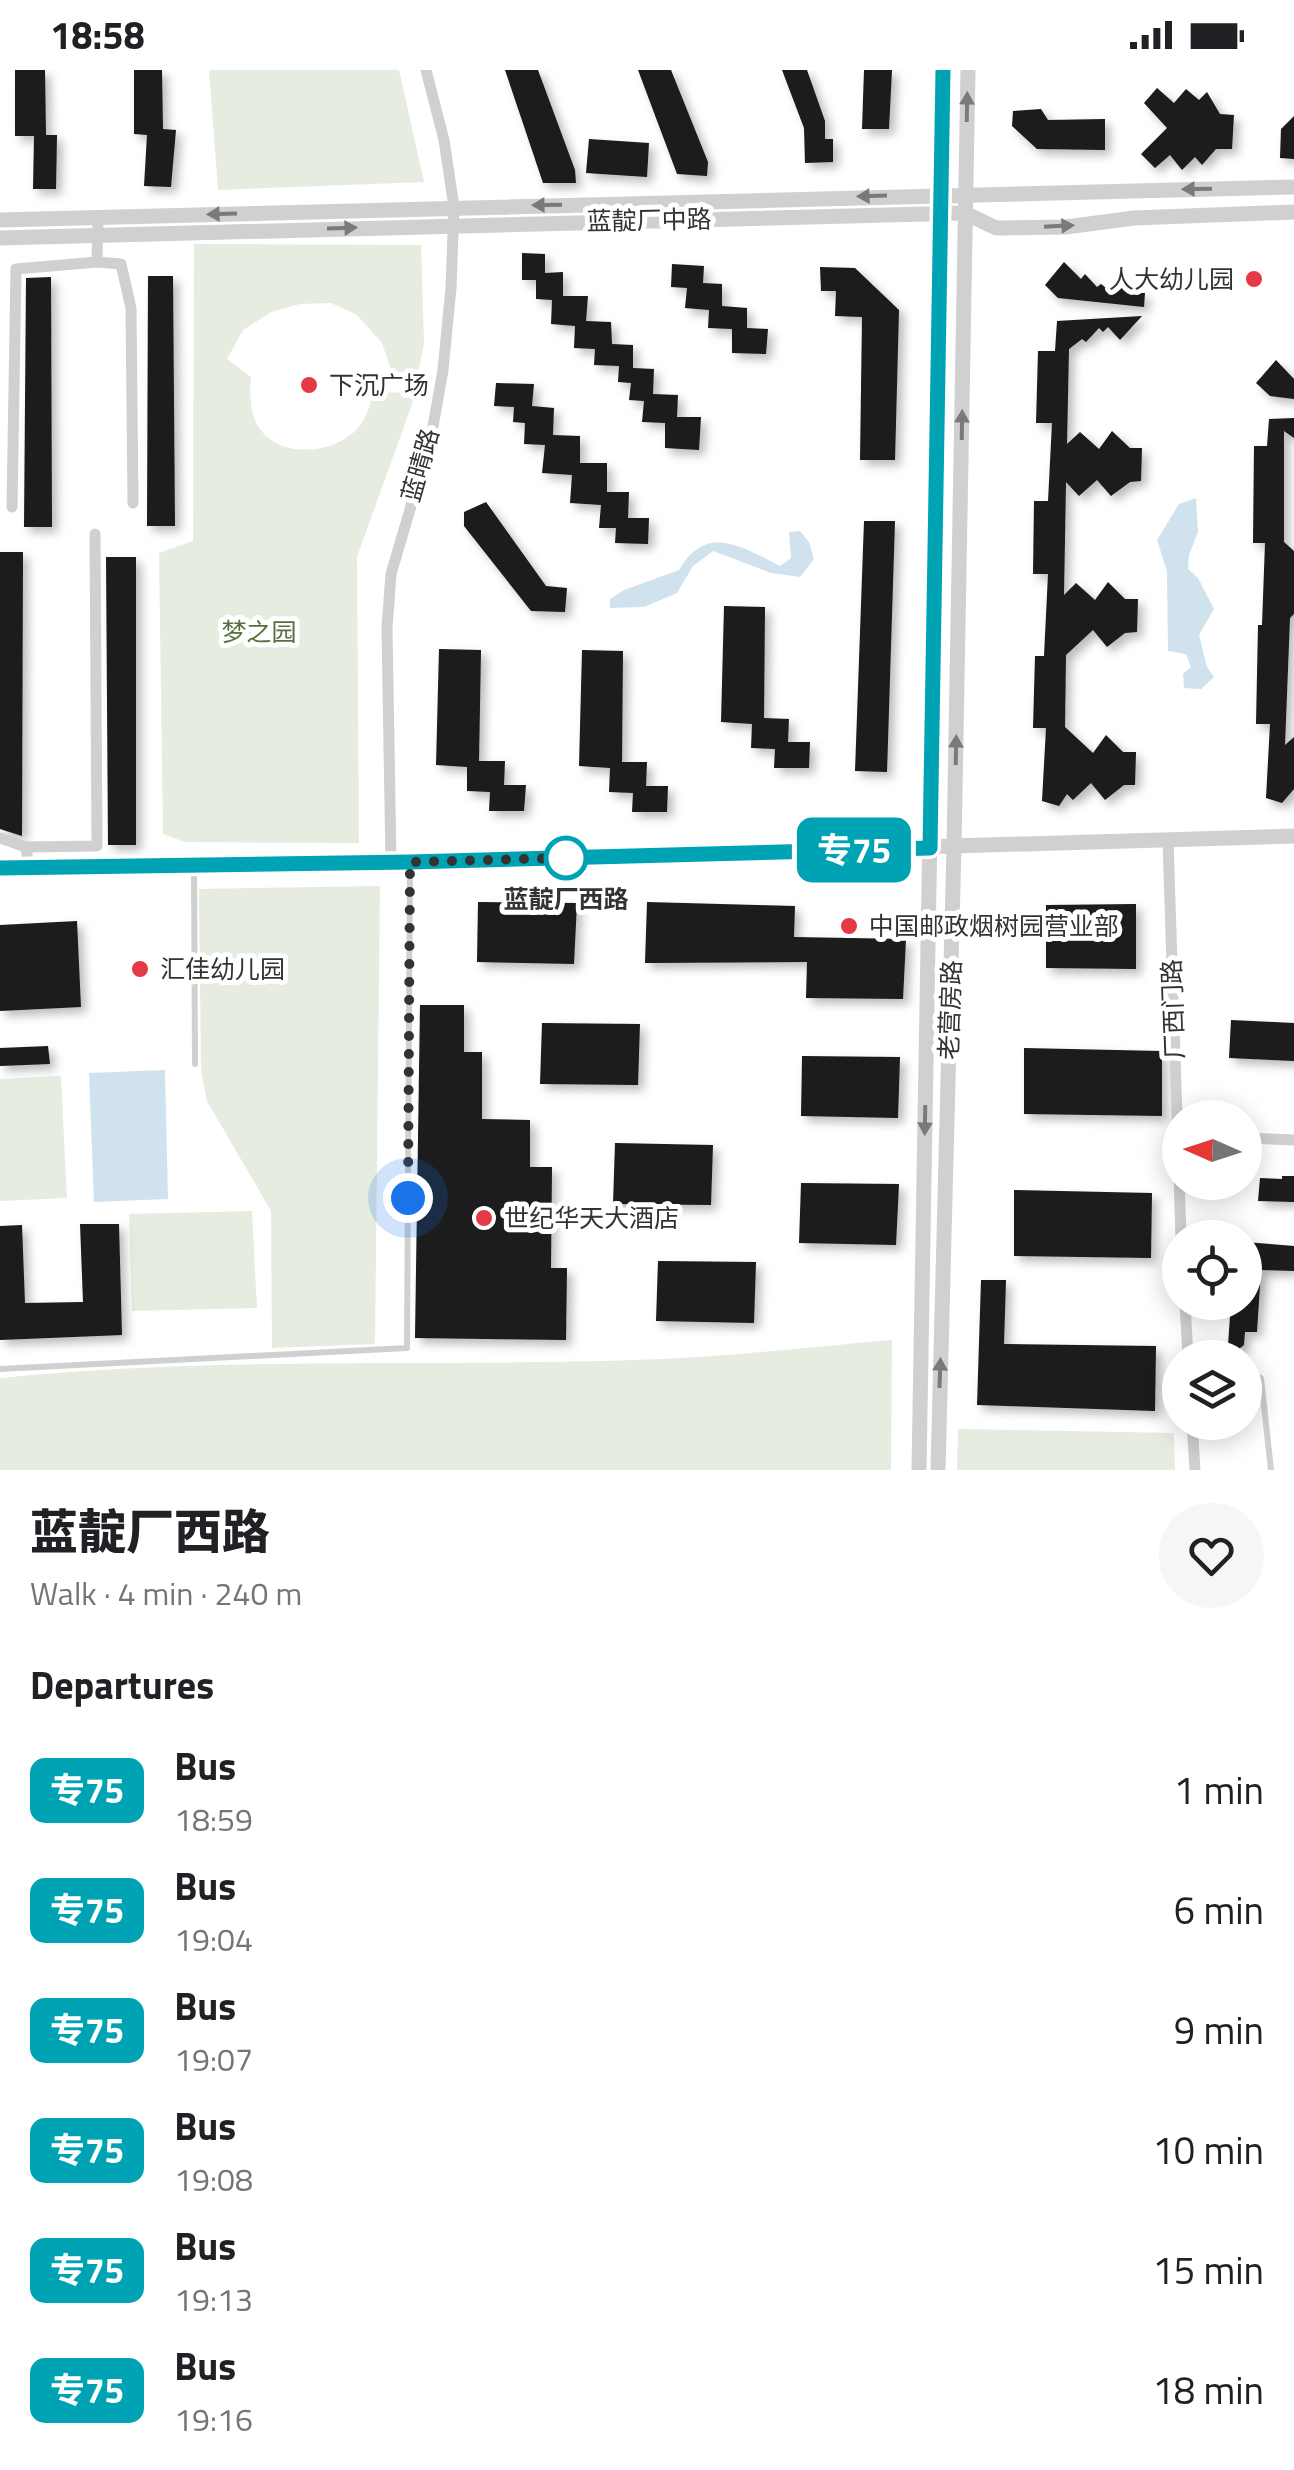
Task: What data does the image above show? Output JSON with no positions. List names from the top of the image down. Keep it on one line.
{"streets":{"street":["蓝靛厂中路","蓝晴路","厂西门路","老营房路"]},"crossings":[["蓝靛厂中路","蓝晴路"],["蓝靛厂中路","老营房路"]],"parks":["梦之园"],"places":["人大幼儿园","下沉广场","蓝靛厂西路","中国邮政烟树园营业部","汇佳幼儿园","世纪华天大酒店"],"lines":["bus line 专75"],"north":"left","page":{"status":"18:58","on_map":"专75","heading":[["蓝靛厂西路","Walk · 4 min · 240 m"],"Departures"],"list":[{"mark":"专75","name":"Bus","note":"18:59","value":"1 min"},{"mark":"专75","name":"Bus","note":"19:04","value":"6 min"},{"mark":"专75","name":"Bus","note":"19:07","value":"9 min"},{"mark":"专75","name":"Bus","note":"19:08","value":"10 min"},{"mark":"专75","name":"Bus","note":"19:13","value":"15 min"},{"mark":"专75","name":"Bus","note":"19:16","value":"18 min"}]}}
